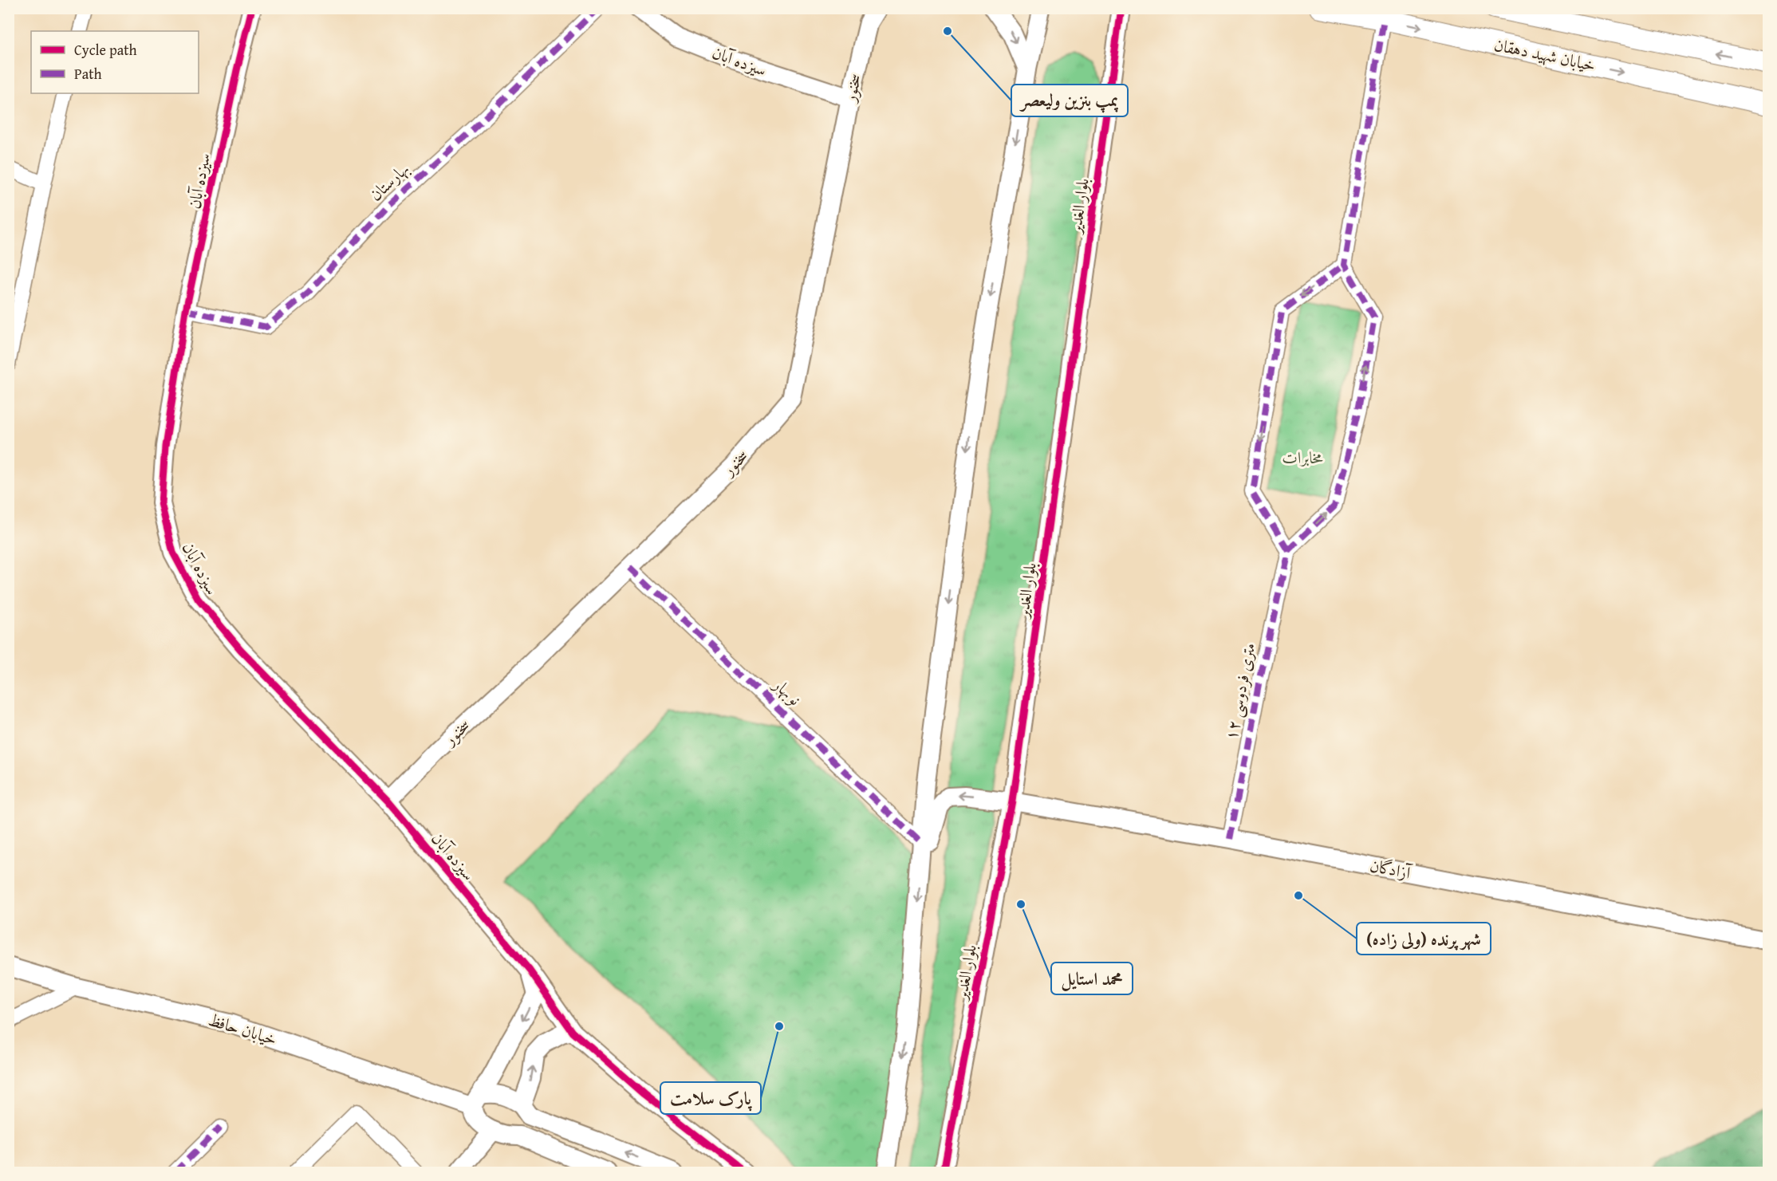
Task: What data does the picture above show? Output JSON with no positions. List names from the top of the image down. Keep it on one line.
{"streets":{"main road":["خیابان شهید دهقان"],"street":["سیزده آبان","سخنور","بهارستان","بلوار الغدیر","۱۲ متری فردوسی","نوبهار","آزادگان","خیابان حافظ"]},"crossings":[["سیزده آبان","سخنور"],["سیزده آبان","بهارستان"],["سخنور","نوبهار"],["بلوار الغدیر","آزادگان"],["۱۲ متری فردوسی","آزادگان"]],"parks":["مخابرات"],"places":["پمپ بنزین ولیعصر","شهر پرنده (ولی زاده)","محمد استایل","پارک سلامت"],"legend":["Cycle path","Path"]}
